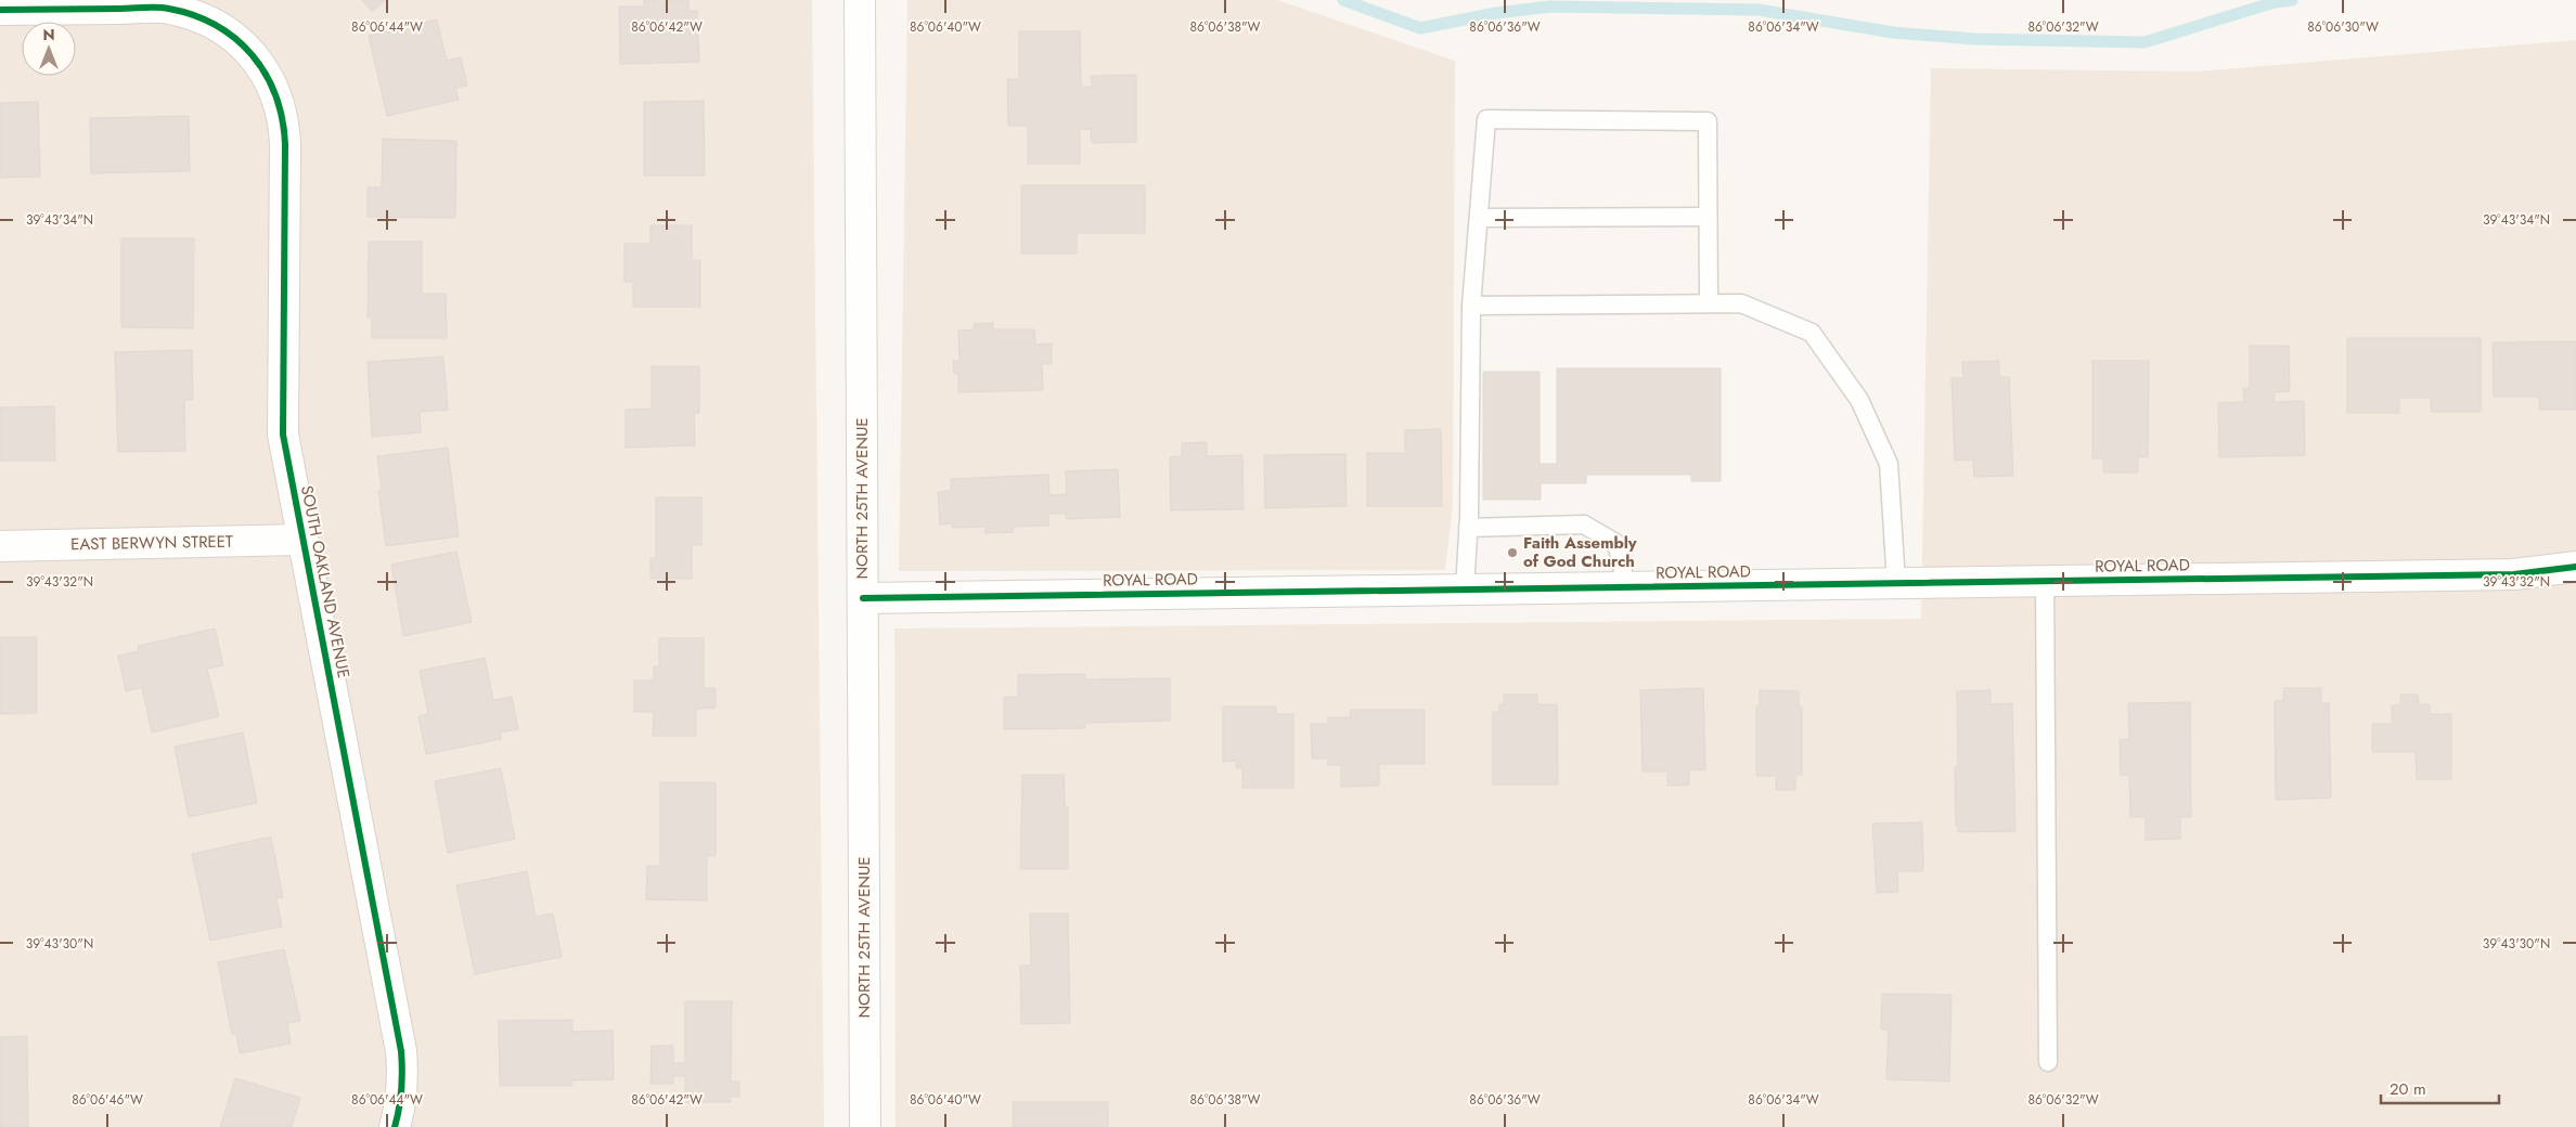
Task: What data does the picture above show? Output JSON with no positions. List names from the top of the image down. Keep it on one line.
{"streets":{"street":["NORTH 25TH AVENUE","EAST BERWYN STREET","ROYAL ROAD","SOUTH OAKLAND AVENUE"]},"crossings":[["NORTH 25TH AVENUE","ROYAL ROAD"],["EAST BERWYN STREET","SOUTH OAKLAND AVENUE"]],"places":["Faith Assembly of God Church"],"scale_bar":"20 m","north":"top","coordinates":["86°06'44\"W","86°06'42\"W","86°06'40\"W","86°06'38\"W","86°06'36\"W","86°06'34\"W","86°06'32\"W","86°06'30\"W","39°43'34\"N","39°43'32\"N","39°43'30\"N","86°06'46\"W"]}
